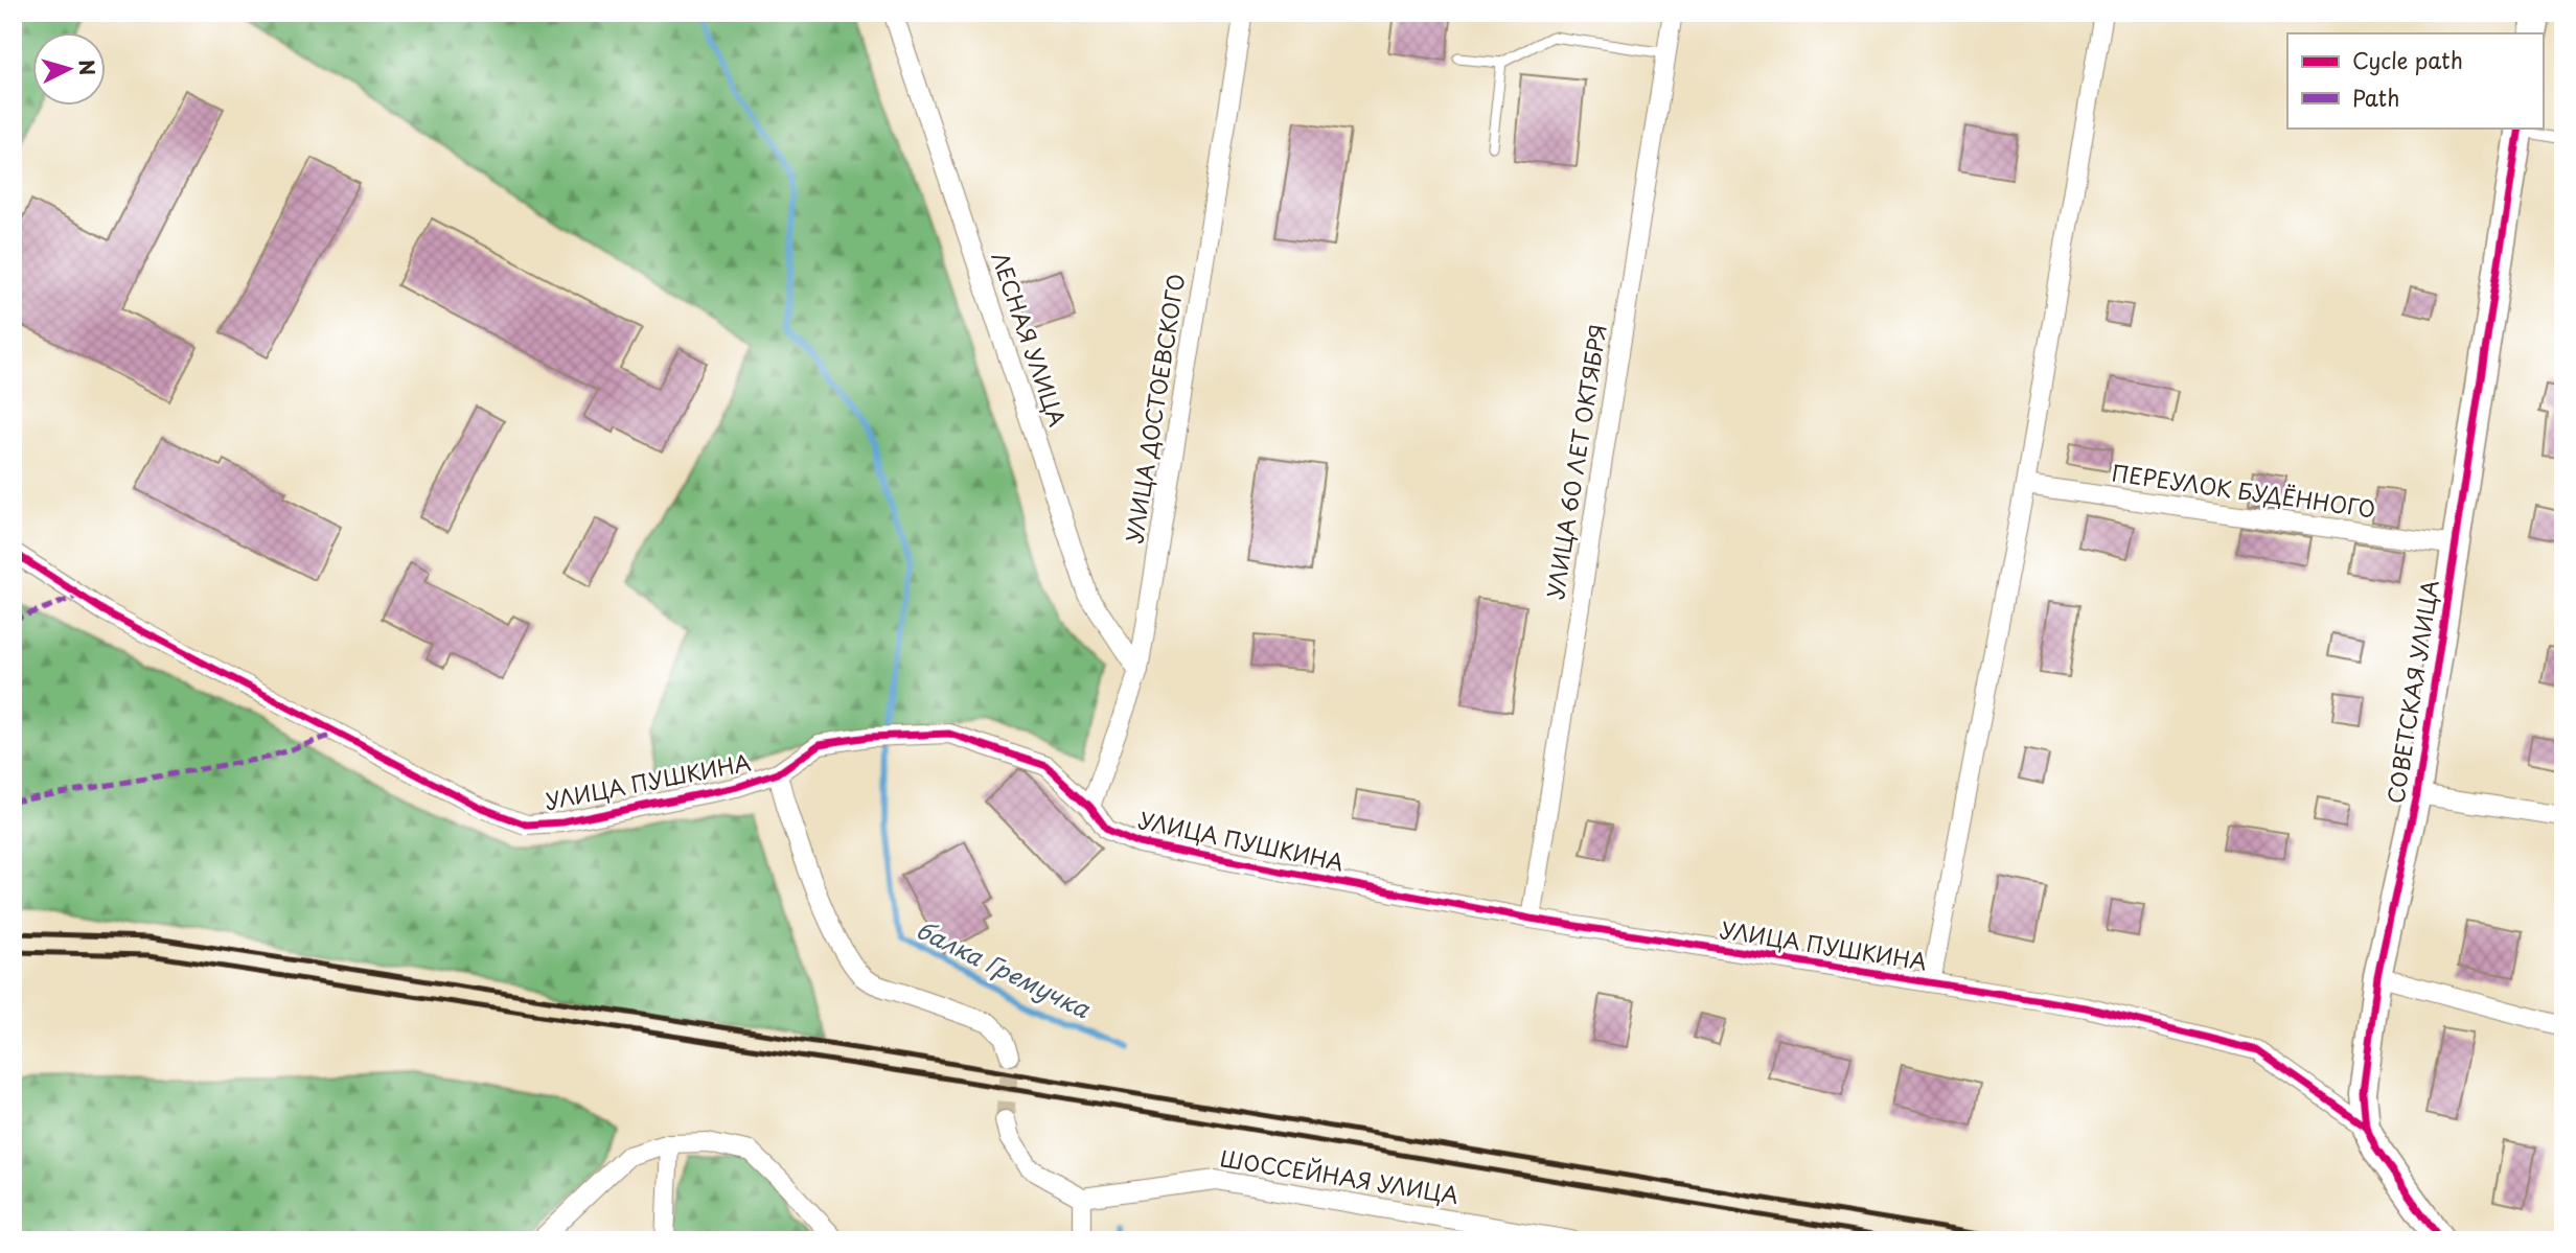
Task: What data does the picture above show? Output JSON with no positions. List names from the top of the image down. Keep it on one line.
{"streets":{"street":["ЛЕСНАЯ УЛИЦА","УЛИЦА ДОСТОЕВСКОГО","УЛИЦА 60 ЛЕТ ОКТЯБРЯ","ПЕРЕУЛОК БУДЁННОГО","СОВЕТСКАЯ УЛИЦА","УЛИЦА ПУШКИНА","ШОССЕЙНАЯ УЛИЦА"]},"crossings":[["ЛЕСНАЯ УЛИЦА","УЛИЦА ДОСТОЕВСКОГО"],["УЛИЦА ДОСТОЕВСКОГО","УЛИЦА ПУШКИНА"],["УЛИЦА 60 ЛЕТ ОКТЯБРЯ","УЛИЦА ПУШКИНА"],["ПЕРЕУЛОК БУДЁННОГО","СОВЕТСКАЯ УЛИЦА"],["СОВЕТСКАЯ УЛИЦА","УЛИЦА ПУШКИНА"]],"water":["балка Гремучка"],"legend":["Cycle path","Path"],"north":"right"}
